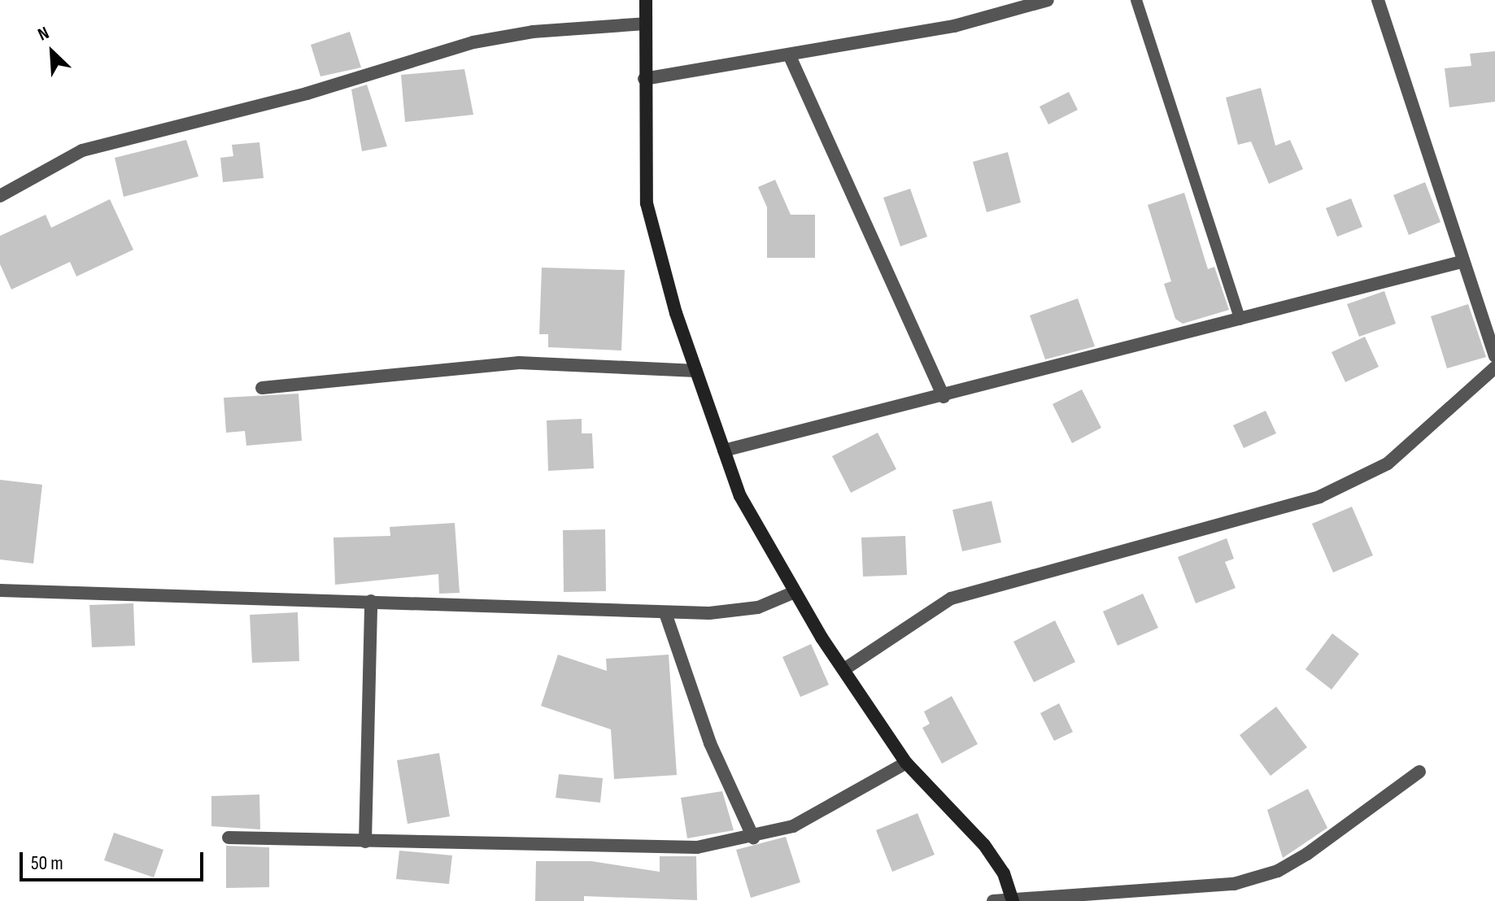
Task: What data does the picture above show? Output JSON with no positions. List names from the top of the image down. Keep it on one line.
{"scale_bar":"50 m","north":"top left"}
